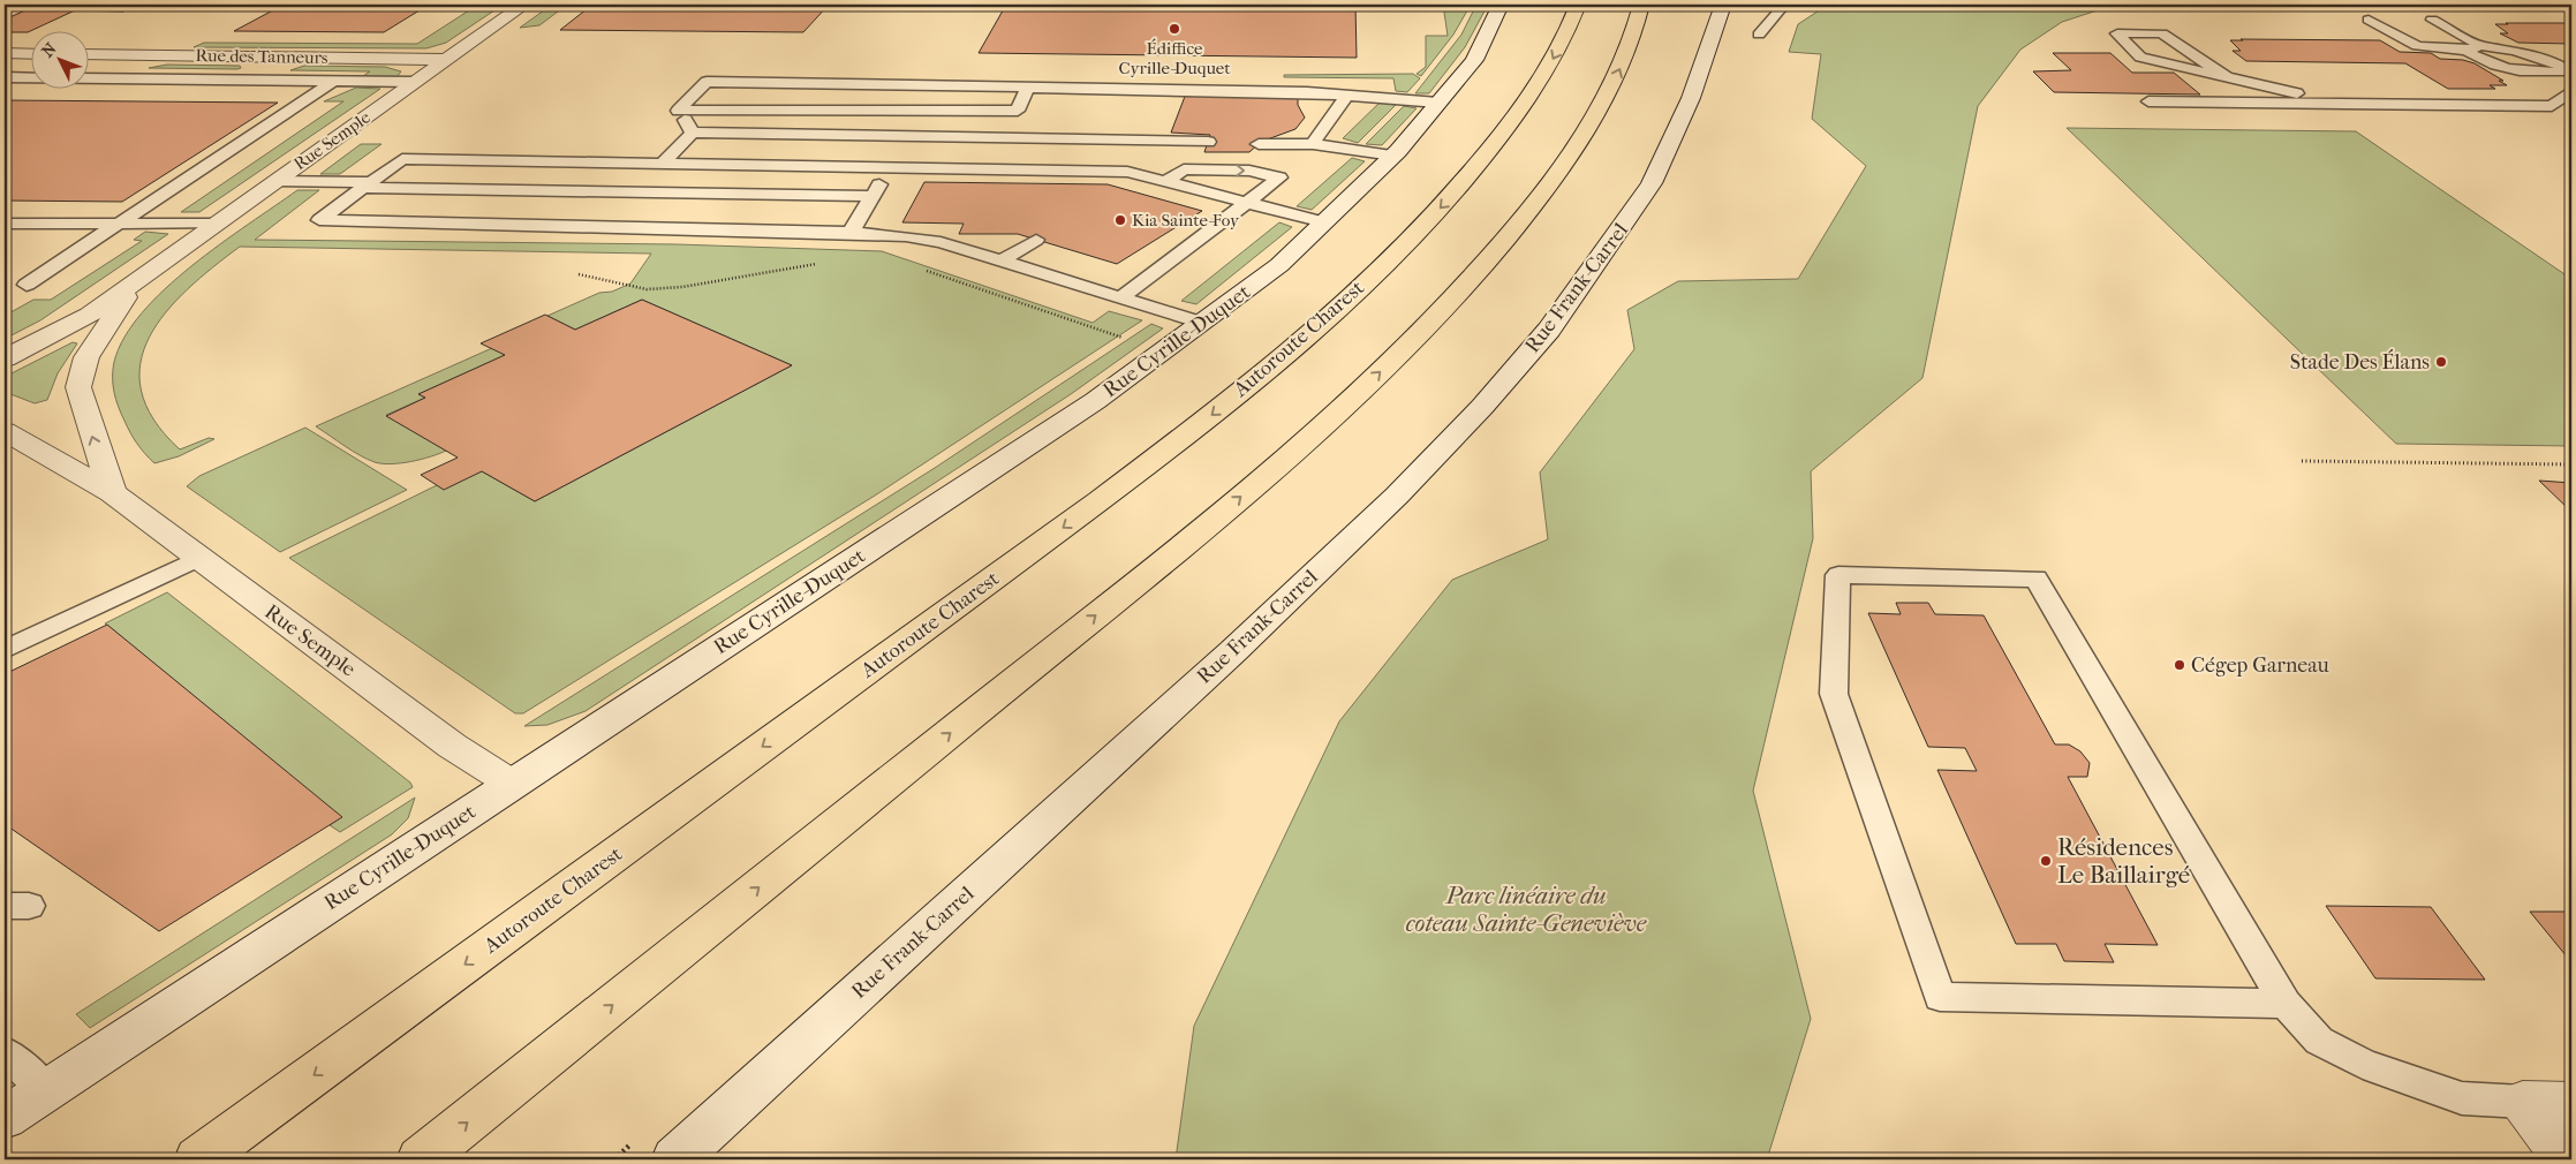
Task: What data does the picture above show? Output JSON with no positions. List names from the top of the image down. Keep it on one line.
{"streets":{"highway":["Autoroute Charest"],"street":["Rue des Tanneurs","Rue Semple","Rue Frank-Carrel","Rue Cyrille-Duquet"]},"crossings":[["Rue des Tanneurs","Rue Semple"],["Rue Semple","Rue Cyrille-Duquet"]],"parks":["Parc linéaire du coteau Sainte-Geneviève"],"places":["Édiffice Cyrille-Duquet","Kia Sainte-Foy","Stade Des Élans","Cégep Garneau","Résidences Le Baillairgé"],"north":"top left"}
